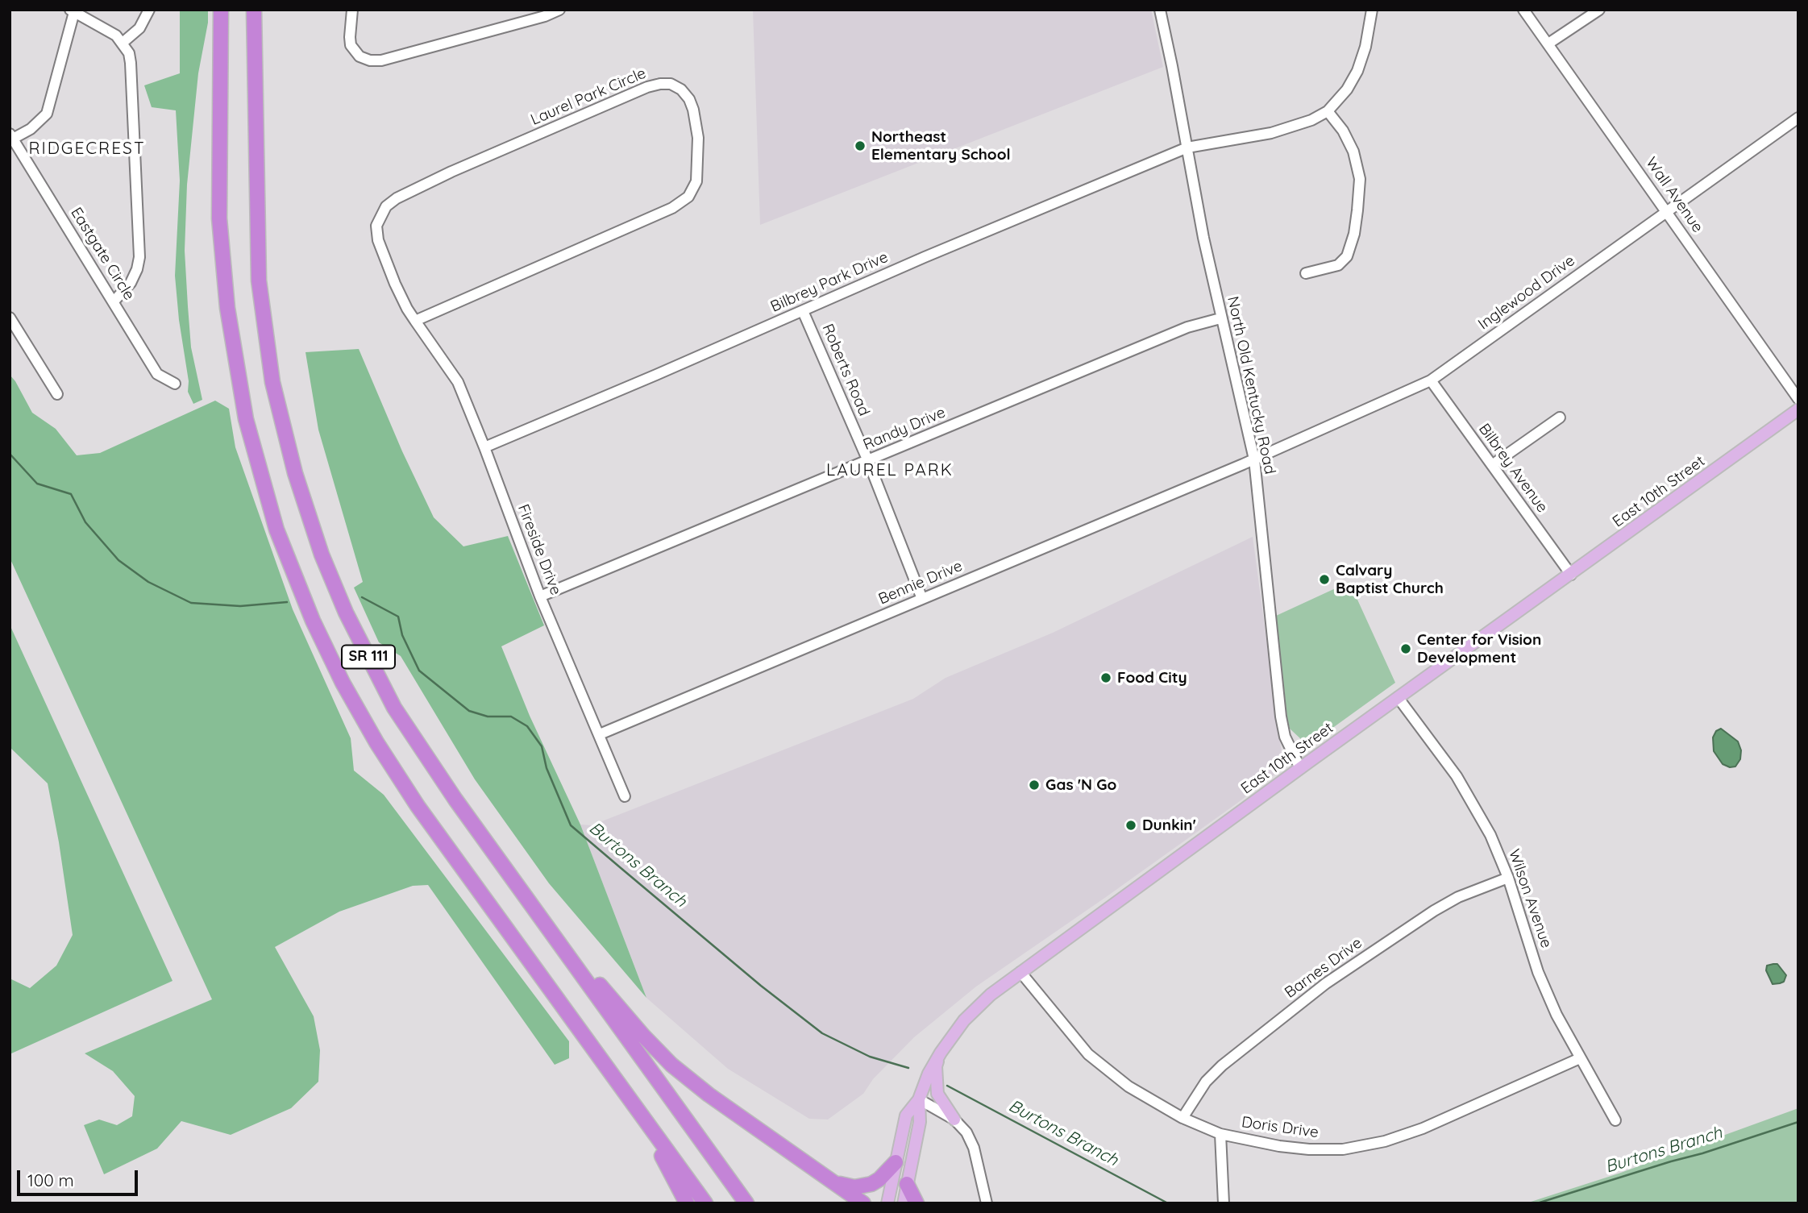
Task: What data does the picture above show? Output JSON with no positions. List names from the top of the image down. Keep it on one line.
{"streets":{"highway":["SR 111"],"main road":["East 10th Street"],"street":["Laurel Park Circle","Wall Avenue","Eastgate Circle","Bilbrey Park Drive","Inglewood Drive","Roberts Road","North Old Kentucky Road","Randy Drive","Bilbrey Avenue","Fireside Drive","Bennie Drive","Wilson Avenue","Barnes Drive","Doris Drive"]},"crossings":[["Laurel Park Circle","Fireside Drive"],["Wall Avenue","Inglewood Drive"],["Bilbrey Park Drive","Roberts Road"],["Bilbrey Park Drive","North Old Kentucky Road"],["Bilbrey Park Drive","Fireside Drive"],["Inglewood Drive","North Old Kentucky Road"],["Inglewood Drive","Bilbrey Avenue"],["Inglewood Drive","Bennie Drive"],["Roberts Road","Randy Drive"],["Roberts Road","Bennie Drive"],["North Old Kentucky Road","Randy Drive"],["North Old Kentucky Road","East 10th Street"],["North Old Kentucky Road","Bennie Drive"],["Randy Drive","Fireside Drive"],["Bilbrey Avenue","East 10th Street"],["East 10th Street","Wilson Avenue"],["East 10th Street","Doris Drive"],["Fireside Drive","Bennie Drive"],["Wilson Avenue","Barnes Drive"],["Wilson Avenue","Doris Drive"],["Barnes Drive","Doris Drive"]],"districts":["RIDGECREST","LAUREL PARK"],"water":["Burtons Branch"],"places":["Northeast Elementary School","Calvary Baptist Church","Center for Vision Development","Food City","Gas 'N Go","Dunkin'"],"scale_bar":"100 m"}
